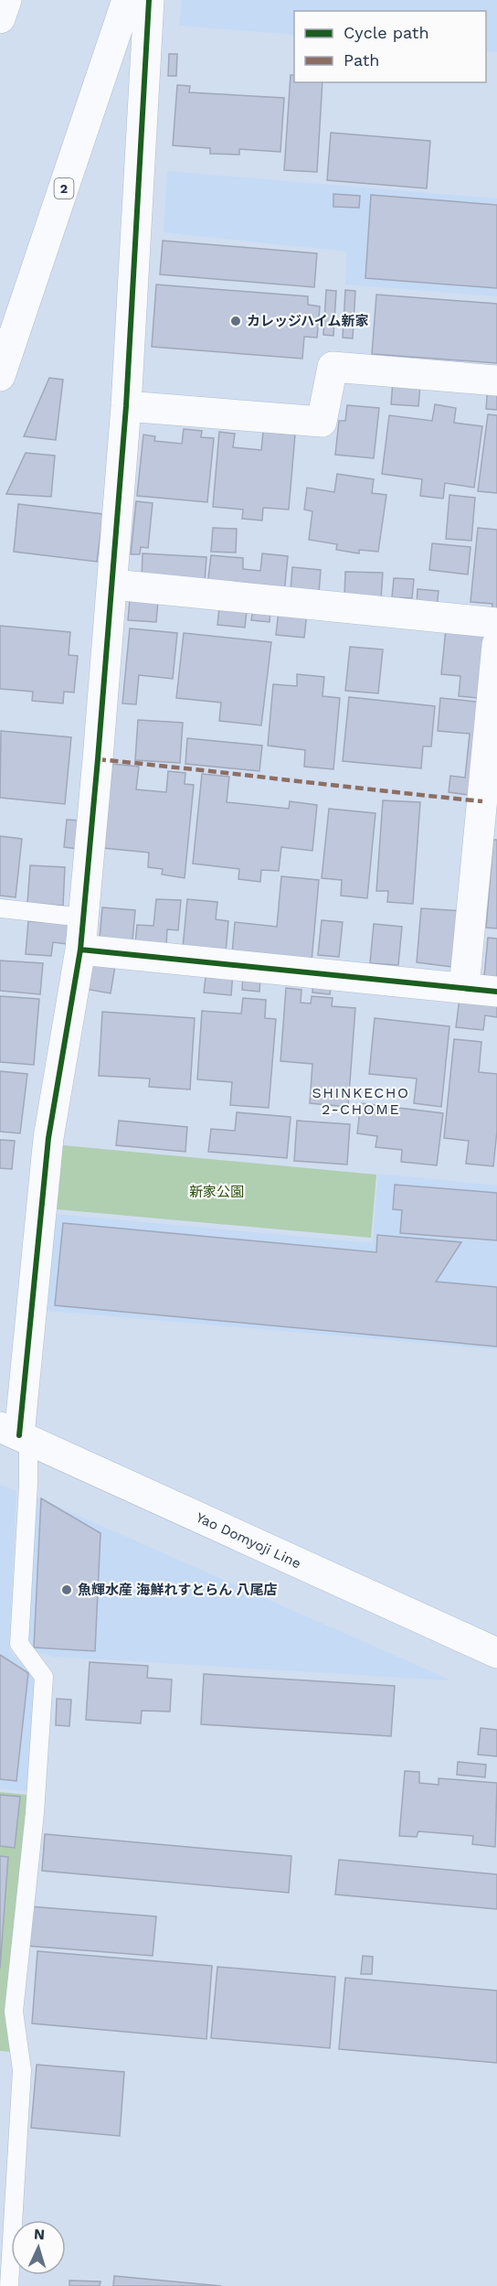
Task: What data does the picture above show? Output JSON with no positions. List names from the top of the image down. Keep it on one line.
{"streets":{"street":["2","Yao Domyoji Line"]},"districts":["SHINKECHO 2-CHOME"],"parks":["新家公園"],"places":["カレッジハイム新家","魚輝水産 海鮮れすとらん 八尾店"],"legend":["Cycle path","Path"],"north":"top"}
